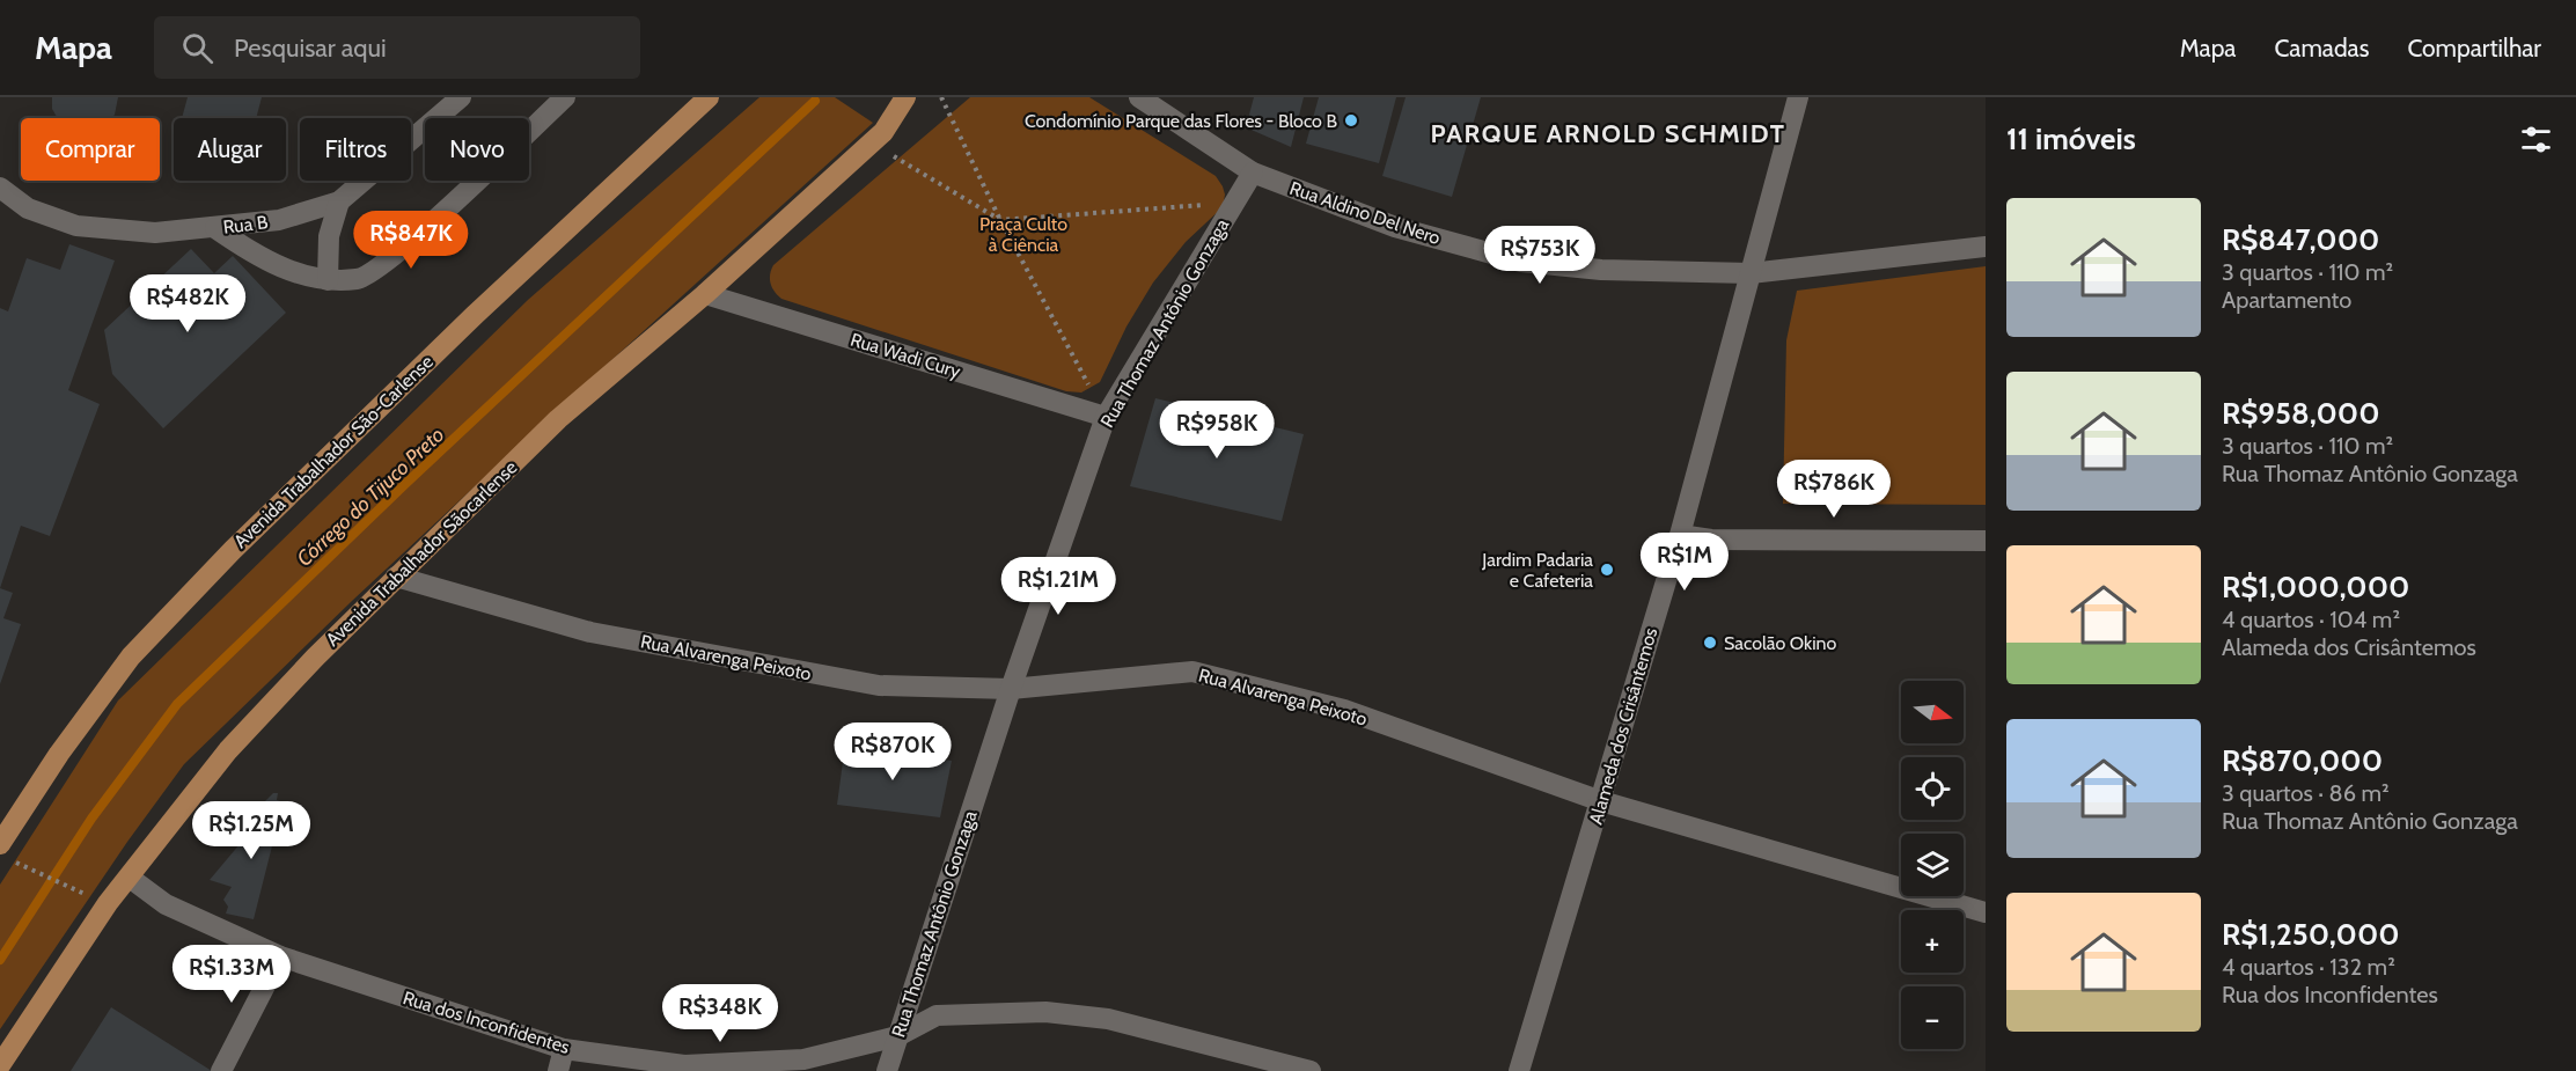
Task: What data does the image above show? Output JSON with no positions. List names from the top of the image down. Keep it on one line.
{"streets":{"main road":["Avenida Trabalhador São-Carlense","Avenida Trabalhador Sãocarlense"],"street":["Rua Aldino Del Nero","Rua B","Rua Thomaz Antônio Gonzaga","Rua Wadi Cury","Rua Alvarenga Peixoto","Alameda dos Crisântemos","Rua dos Inconfidentes"]},"crossings":[["Rua Aldino Del Nero","Rua Thomaz Antônio Gonzaga"],["Rua Aldino Del Nero","Alameda dos Crisântemos"],["Rua Thomaz Antônio Gonzaga","Rua Wadi Cury"],["Rua Thomaz Antônio Gonzaga","Rua Alvarenga Peixoto"],["Rua Thomaz Antônio Gonzaga","Rua dos Inconfidentes"],["Rua Wadi Cury","Avenida Trabalhador Sãocarlense"],["Avenida Trabalhador Sãocarlense","Rua Alvarenga Peixoto"],["Avenida Trabalhador Sãocarlense","Rua dos Inconfidentes"],["Rua Alvarenga Peixoto","Alameda dos Crisântemos"]],"districts":["PARQUE ARNOLD SCHMIDT"],"water":["Córrego do Tijuco Preto"],"parks":["Praça Culto à Ciência"],"places":["Condomínio Parque das Flores - Bloco B","Jardim Padaria e Cafeteria","Sacolão Okino"],"north":"right","page":{"header":"Mapa","search":"Pesquisar aqui","nav":["Mapa","Camadas","Compartilhar"],"heading":"11 imóveis","chip":["Comprar","Alugar","Filtros","Novo"],"list":[{"name":"R$847,000","note":"3 quartos · 110 m² · Apartamento"},{"name":"R$958,000","note":"3 quartos · 110 m² · Rua Thomaz Antônio Gonzaga"},{"name":"R$1,000,000","note":"4 quartos · 104 m² · Alameda dos Crisântemos"},{"name":"R$870,000","note":"3 quartos · 86 m² · Rua Thomaz Antônio Gonzaga"},{"name":"R$1,250,000","note":"4 quartos · 132 m² · Rua dos Inconfidentes"}],"price":["R$847K","R$753K","R$482K","R$958K","R$786K","R$1M","R$1.21M","R$870K","R$1.25M","R$1.33M","R$348K"],"map_buttons":["+","−"]}}
